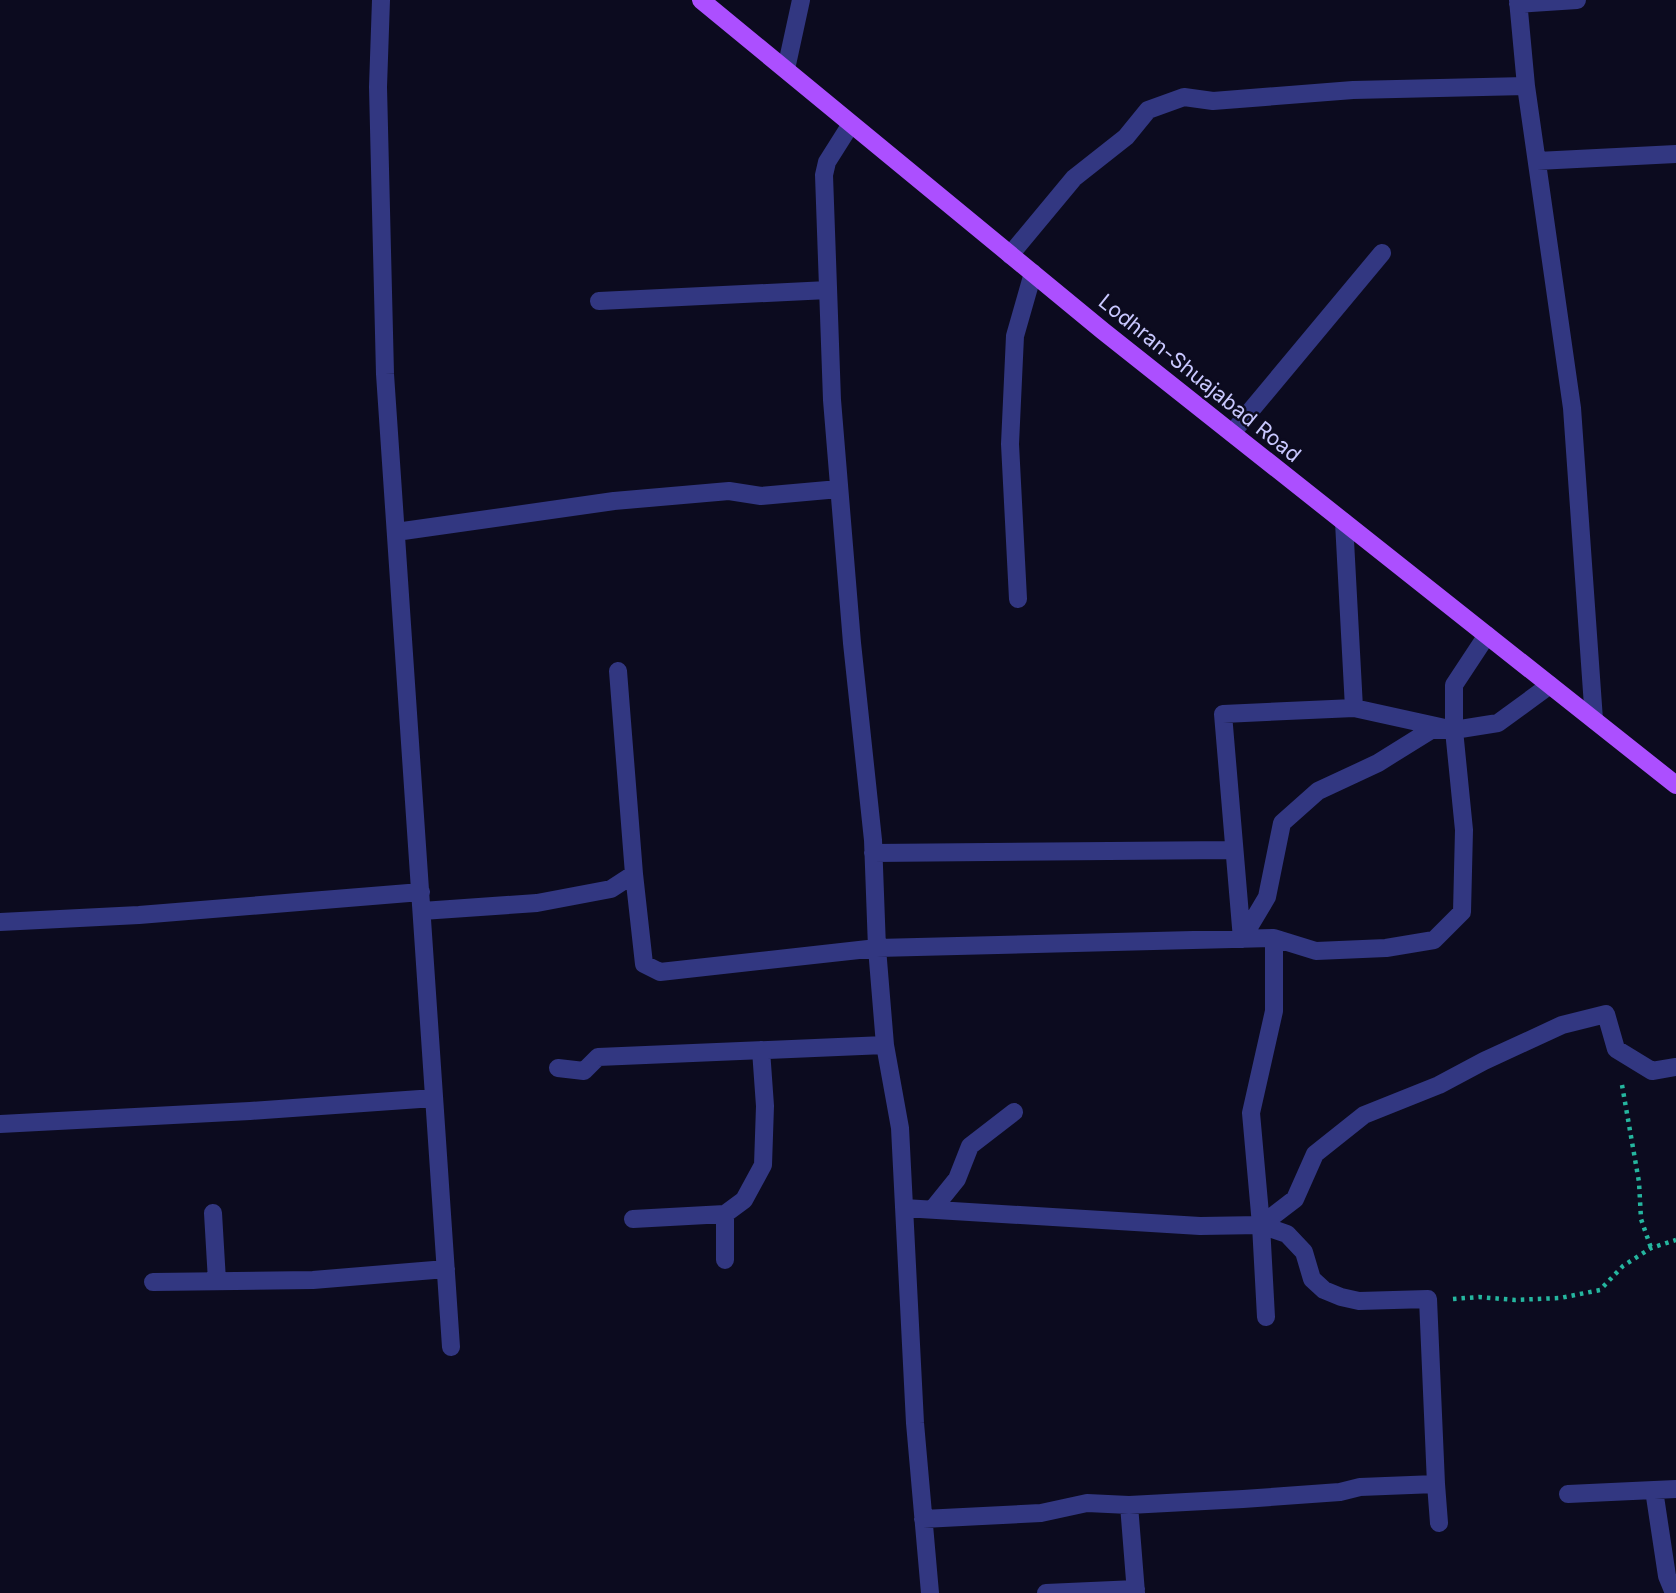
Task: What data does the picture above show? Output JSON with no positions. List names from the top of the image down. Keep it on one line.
{"streets":{"main road":["Lodhran-Shuajabad Road"]}}
